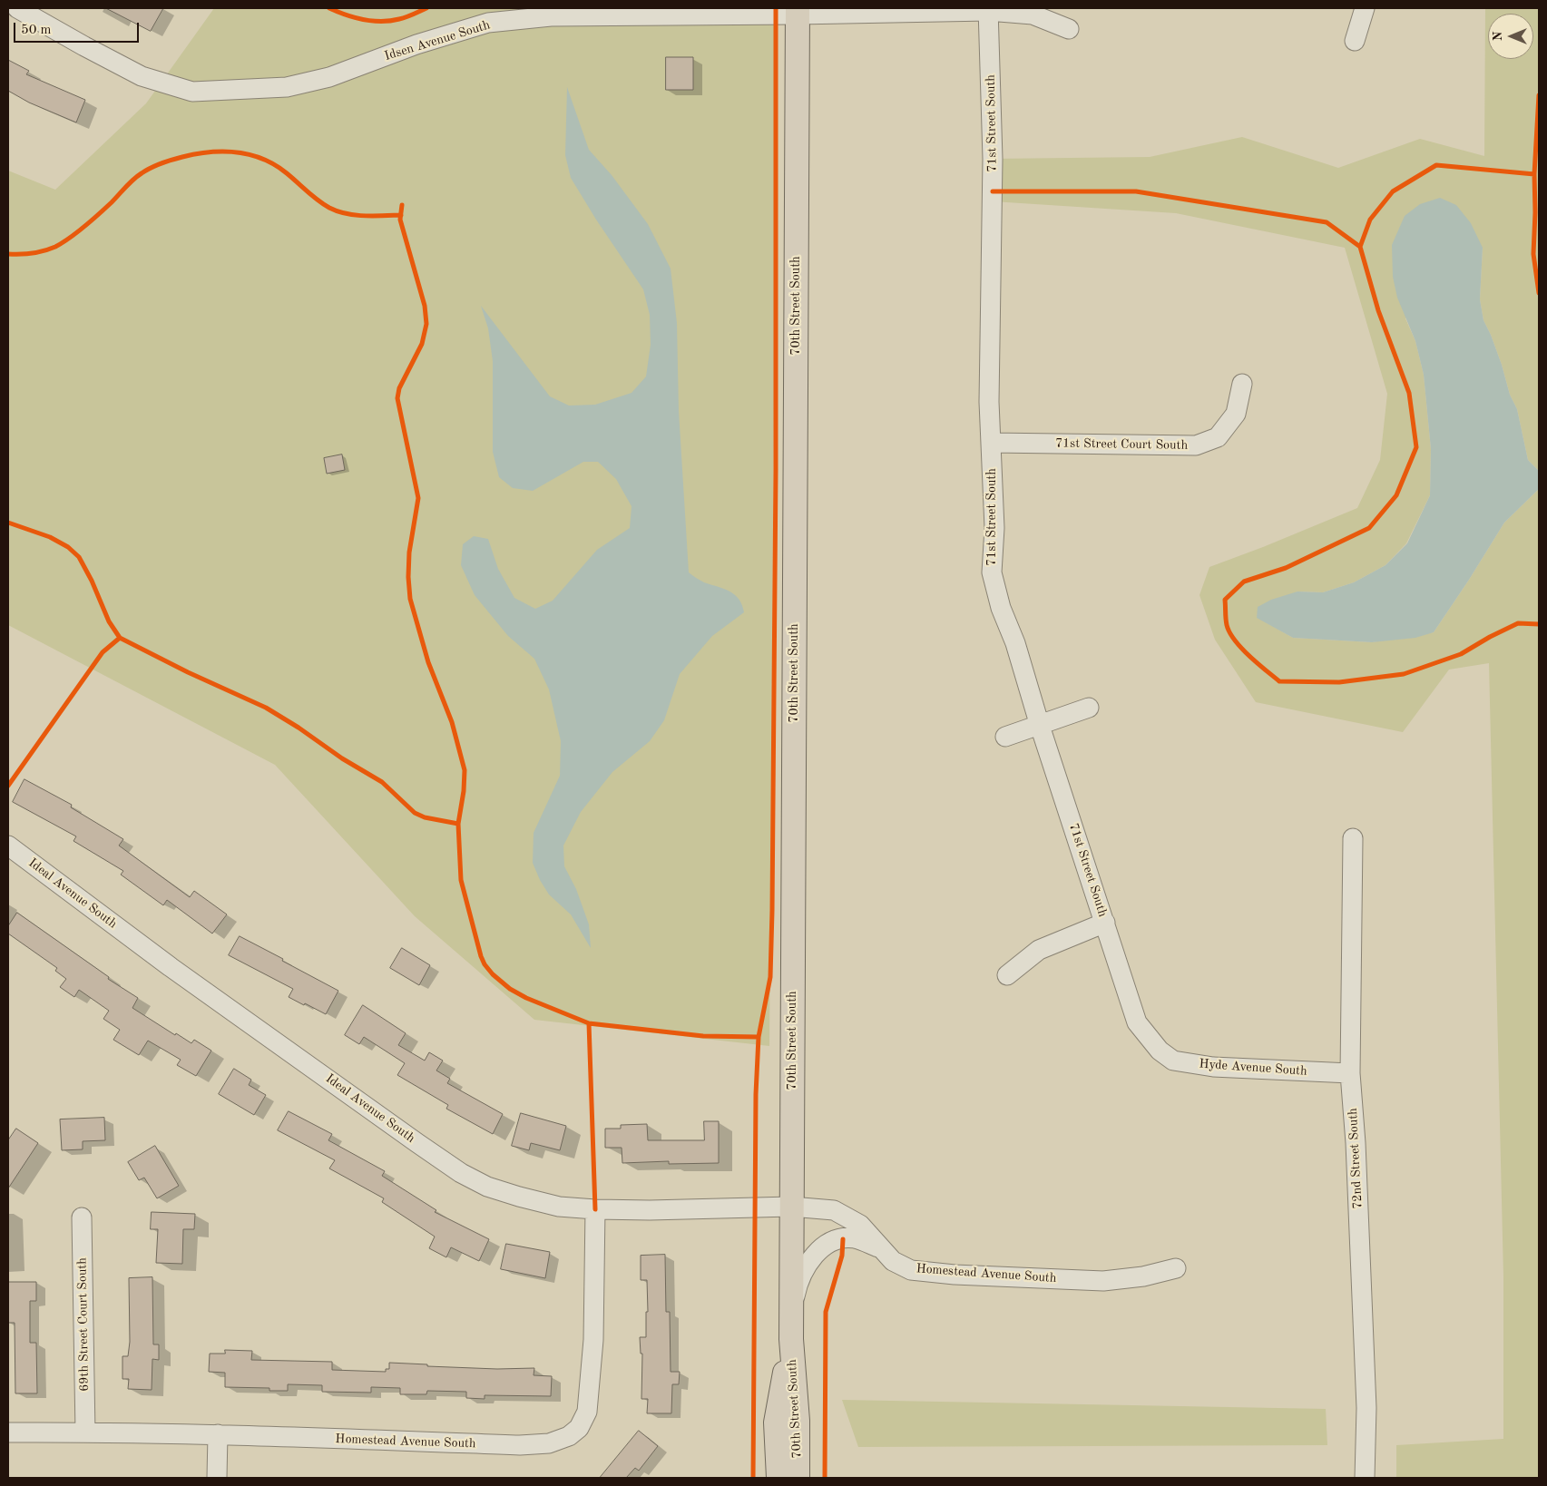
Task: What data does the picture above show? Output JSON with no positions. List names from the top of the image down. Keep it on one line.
{"streets":{"main road":["70th Street South"],"street":["Idsen Avenue South","71st Street South","71st Street Court South","Ideal Avenue South","Hyde Avenue South","72nd Street South","Homestead Avenue South","69th Street Court South"]},"crossings":[["Idsen Avenue South","71st Street South"],["Idsen Avenue South","70th Street South"],["71st Street South","71st Street Court South"],["71st Street South","Hyde Avenue South"],["70th Street South","Ideal Avenue South"],["70th Street South","Homestead Avenue South"],["Ideal Avenue South","Homestead Avenue South"],["Hyde Avenue South","72nd Street South"],["Homestead Avenue South","69th Street Court South"]],"scale_bar":"50 m","north":"left"}
